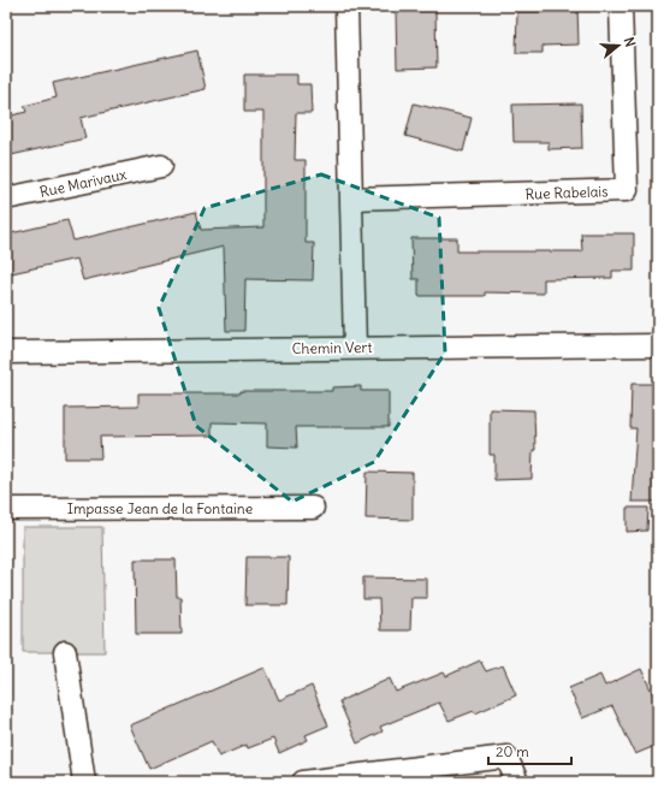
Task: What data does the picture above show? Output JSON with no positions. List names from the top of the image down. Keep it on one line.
{"streets":{"street":["Rue Marivaux","Rue Rabelais","Chemin Vert","Impasse Jean de la Fontaine"]},"scale_bar":"20 m","north":"right"}
